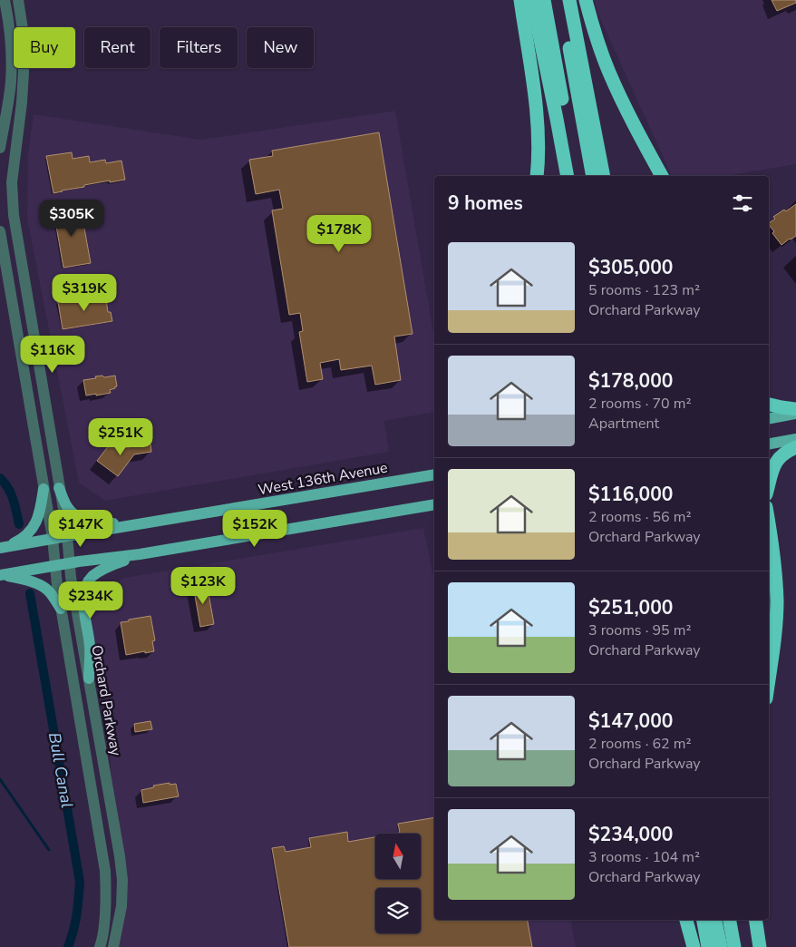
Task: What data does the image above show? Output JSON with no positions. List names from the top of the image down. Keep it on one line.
{"streets":{"main road":["West 136th Avenue"],"street":["Orchard Parkway"]},"crossings":[["West 136th Avenue","Orchard Parkway"]],"water":["Bull Canal"],"north":"top","page":{"chip":["Buy","Rent","Filters","New"],"heading":"9 homes","price":["$305K","$178K","$319K","$116K","$251K","$147K","$152K","$123K","$234K"],"list":[{"name":"$305,000","note":"5 rooms · 123 m² · Orchard Parkway"},{"name":"$178,000","note":"2 rooms · 70 m² · Apartment"},{"name":"$116,000","note":"2 rooms · 56 m² · Orchard Parkway"},{"name":"$251,000","note":"3 rooms · 95 m² · Orchard Parkway"},{"name":"$147,000","note":"2 rooms · 62 m² · Orchard Parkway"},{"name":"$234,000","note":"3 rooms · 104 m² · Orchard Parkway"}]}}
